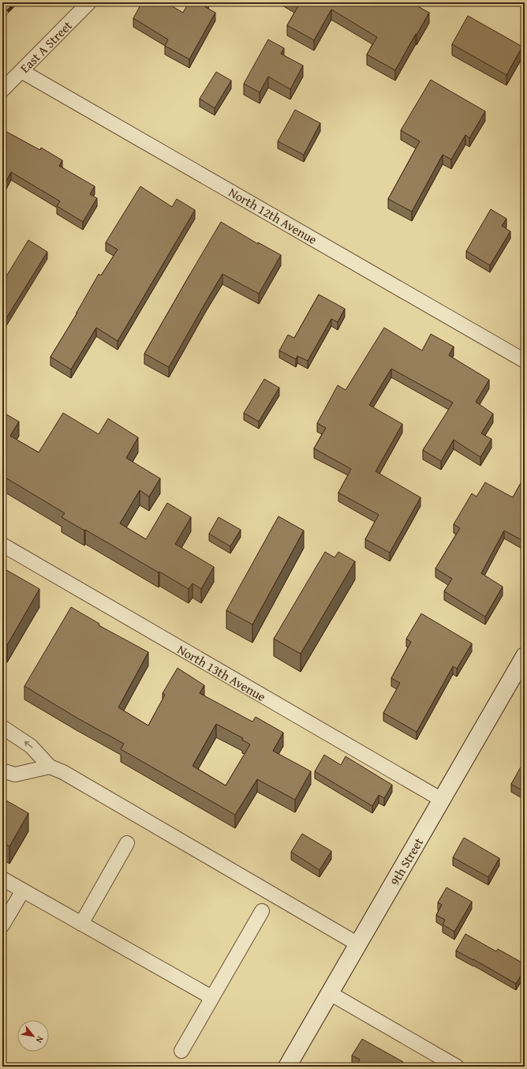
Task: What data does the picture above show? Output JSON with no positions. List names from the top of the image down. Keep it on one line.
{"streets":{"street":["East A Street","North 12th Avenue","North 13th Avenue","9th Street"]},"crossings":[["East A Street","North 12th Avenue"],["North 13th Avenue","9th Street"]],"north":"bottom right"}
